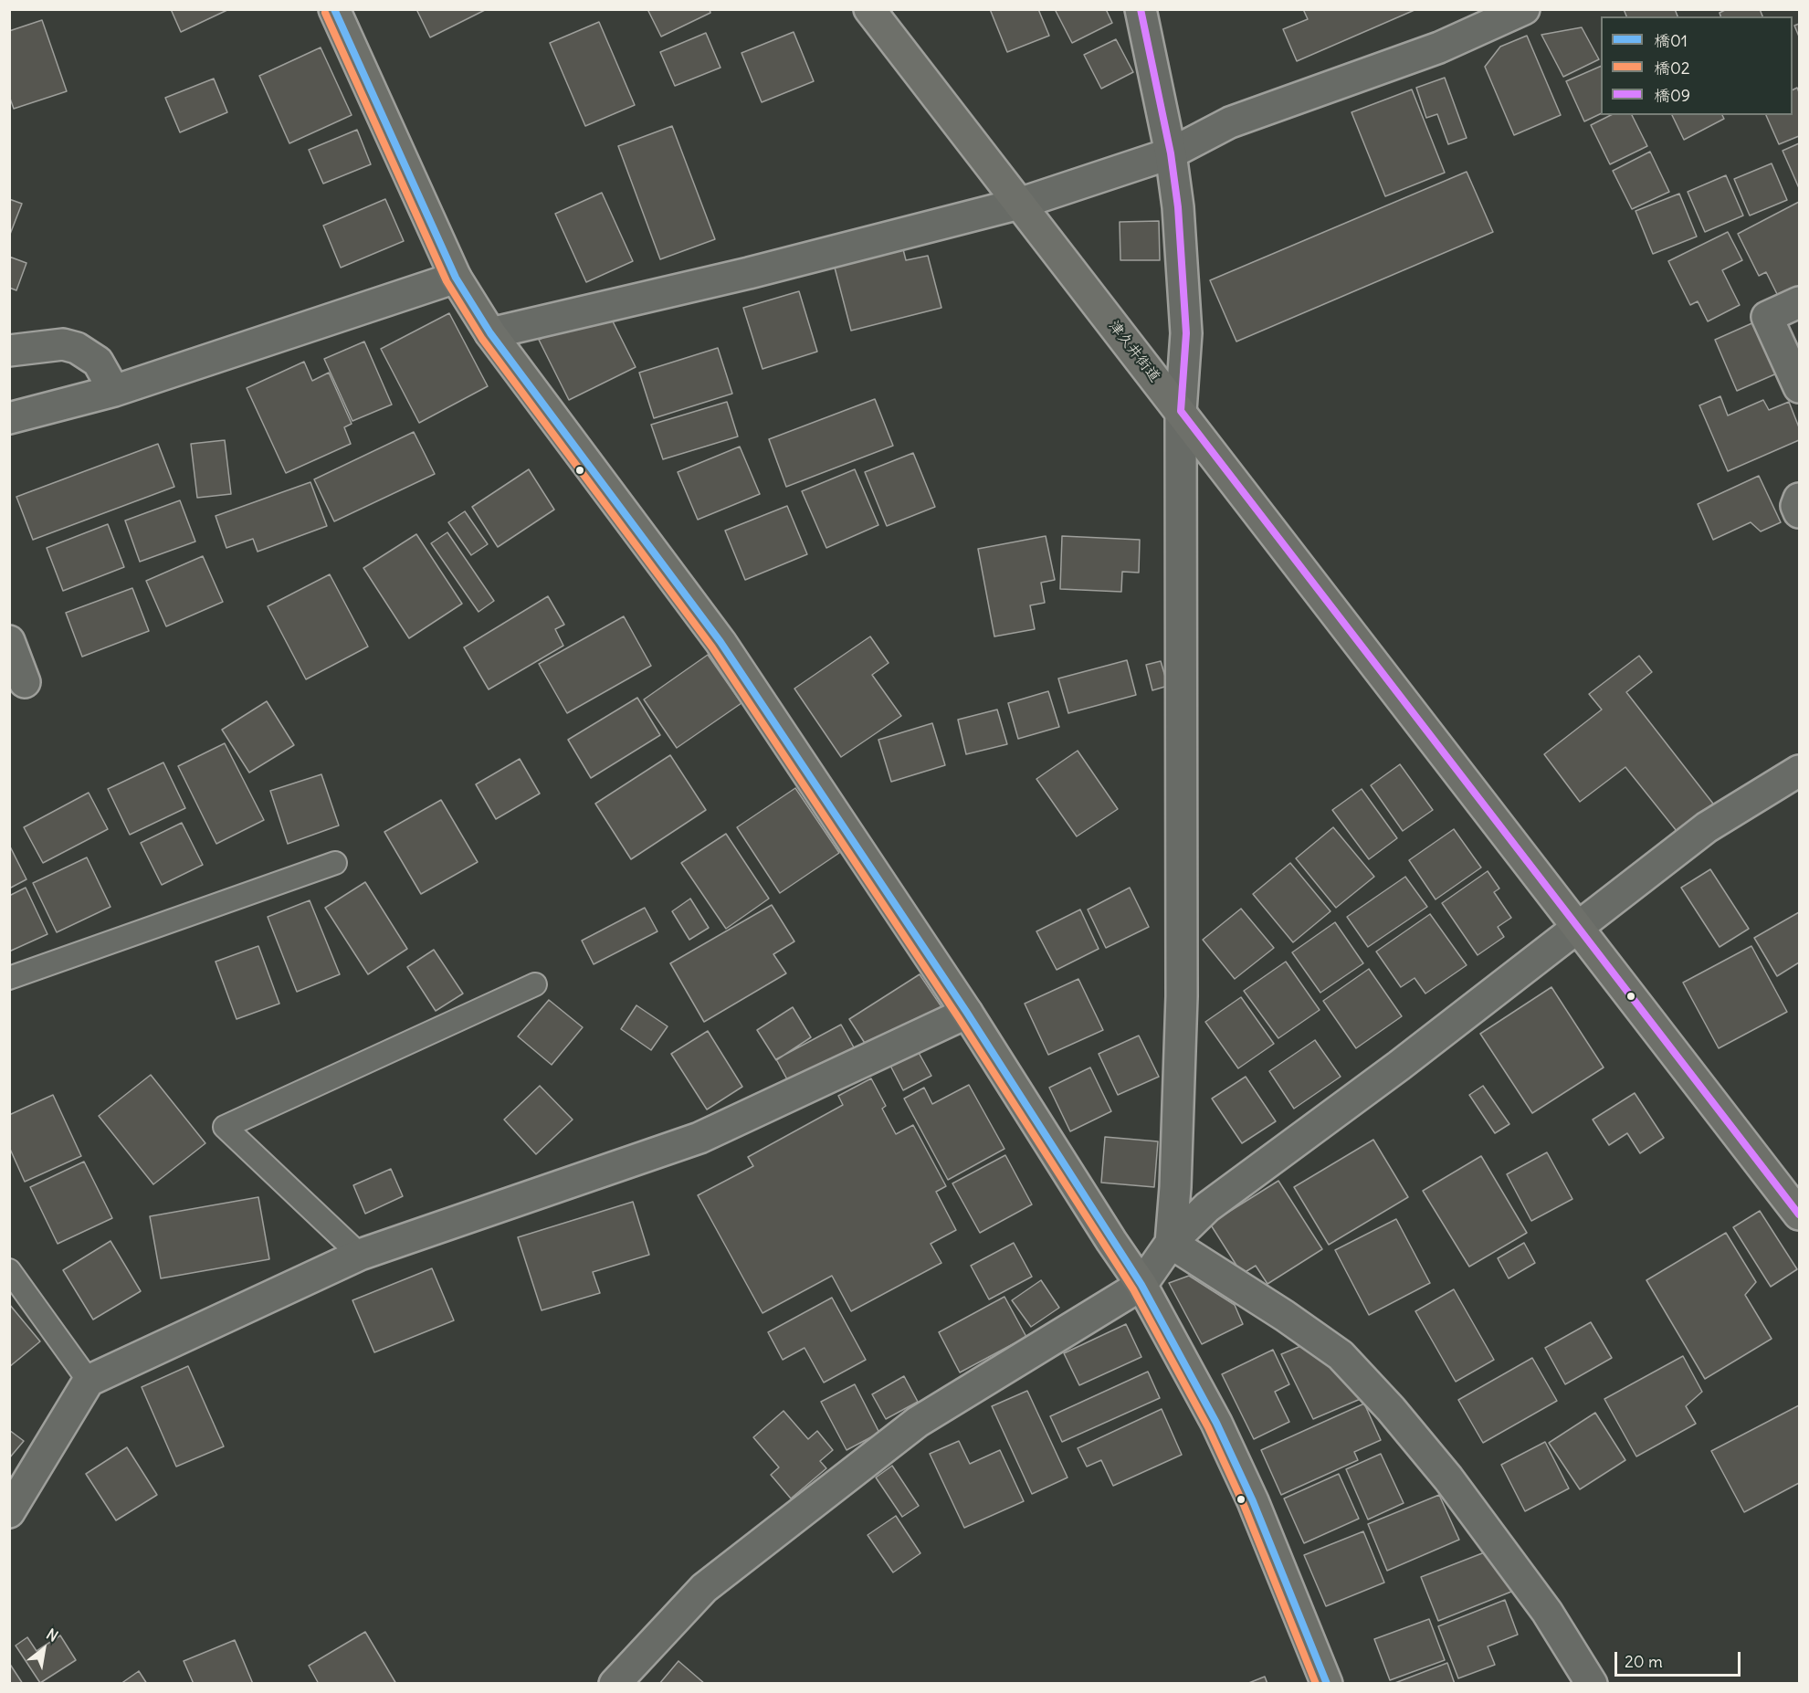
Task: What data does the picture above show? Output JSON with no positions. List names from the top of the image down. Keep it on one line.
{"streets":{"main road":["津久井街道"]},"lines":["transit line 橋01","transit line 橋09","transit line 橋02"],"legend":["橋01","橋02","橋09"],"scale_bar":"20 m","north":"top right"}
